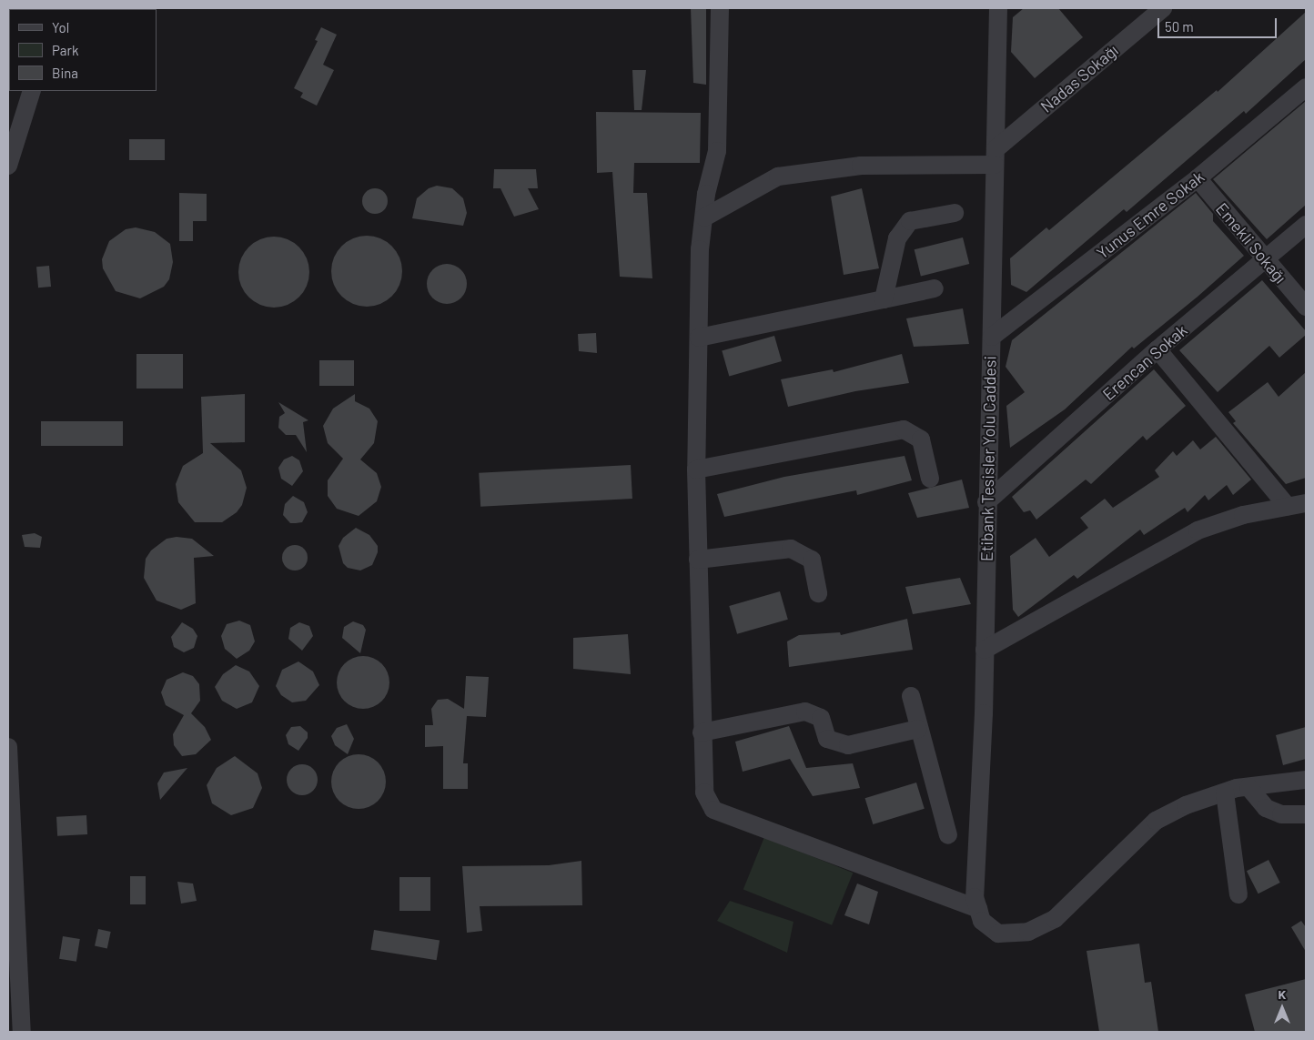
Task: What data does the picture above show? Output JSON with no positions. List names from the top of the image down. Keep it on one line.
{"streets":{"street":["Nadas Sokağı","Yunus Emre Sokak","Emekli Sokağı","Erencan Sokak","Etibank Tesisler Yolu Caddesi"]},"crossings":[["Nadas Sokağı","Etibank Tesisler Yolu Caddesi"],["Yunus Emre Sokak","Emekli Sokağı"],["Yunus Emre Sokak","Etibank Tesisler Yolu Caddesi"],["Emekli Sokağı","Erencan Sokak"],["Erencan Sokak","Etibank Tesisler Yolu Caddesi"]],"legend":["Yol","Park","Bina"],"scale_bar":"50 m","north":"top"}
